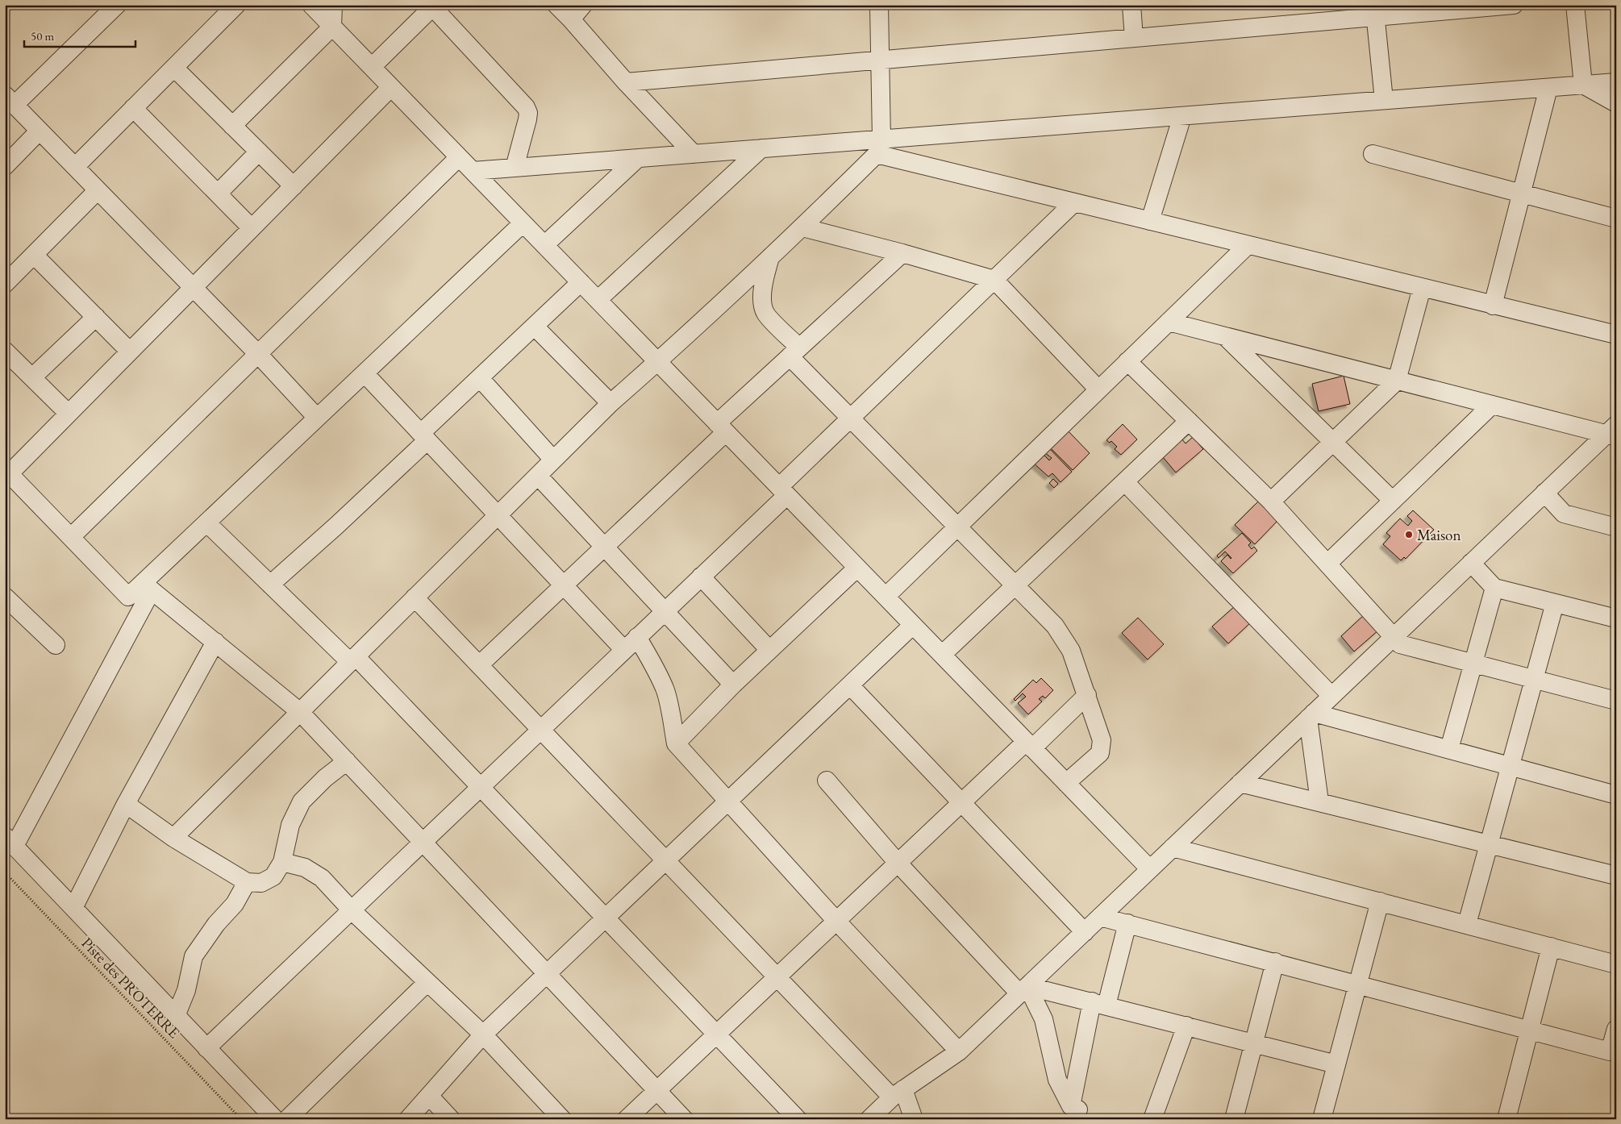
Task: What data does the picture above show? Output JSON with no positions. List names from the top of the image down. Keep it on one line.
{"streets":{"path":["Piste des PROTERRE"]},"places":["Maison"],"scale_bar":"50 m"}
